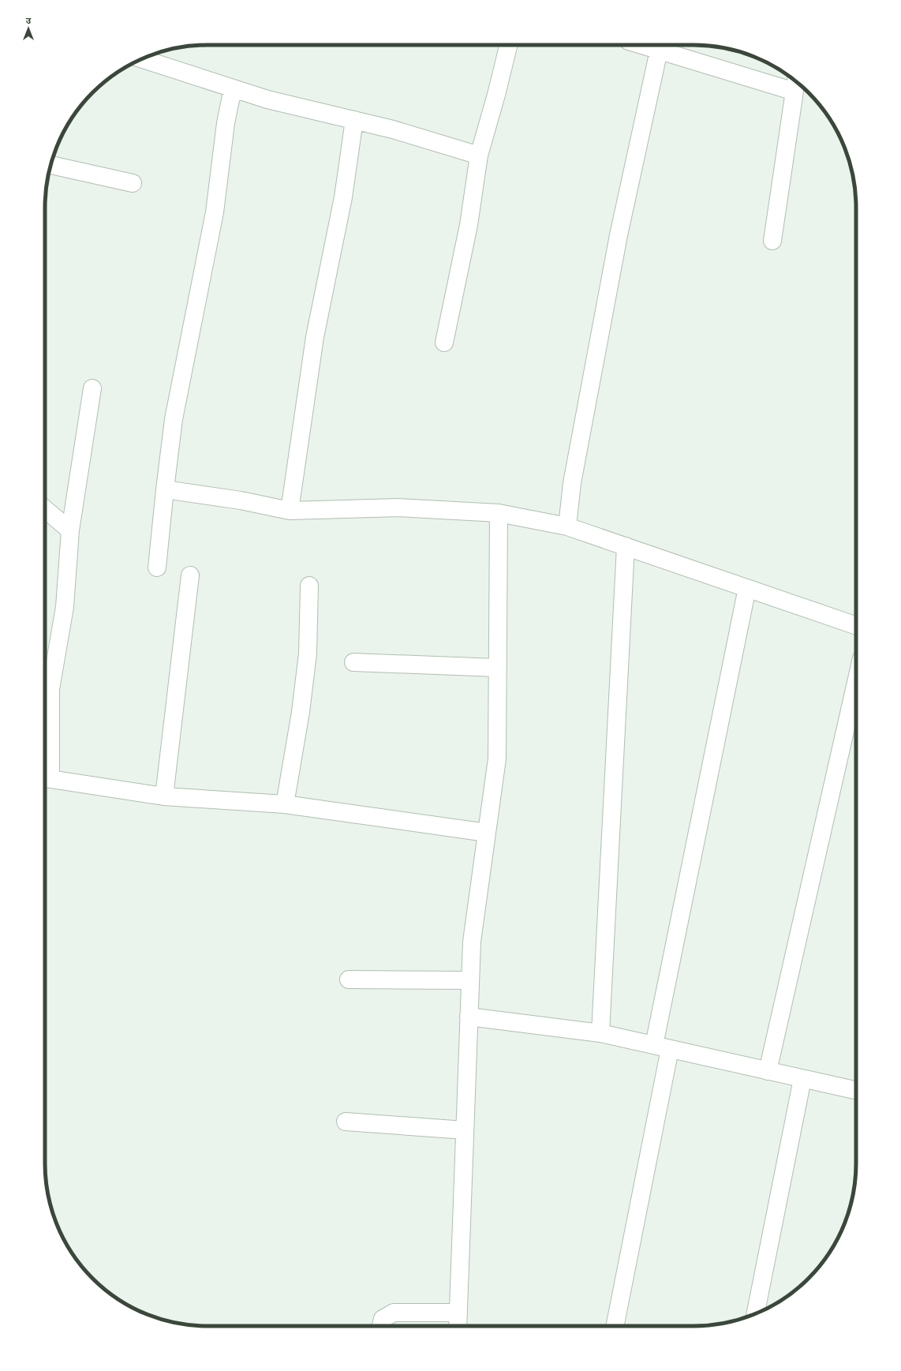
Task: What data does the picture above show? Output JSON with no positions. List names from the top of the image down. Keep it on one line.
{"north":"top"}
